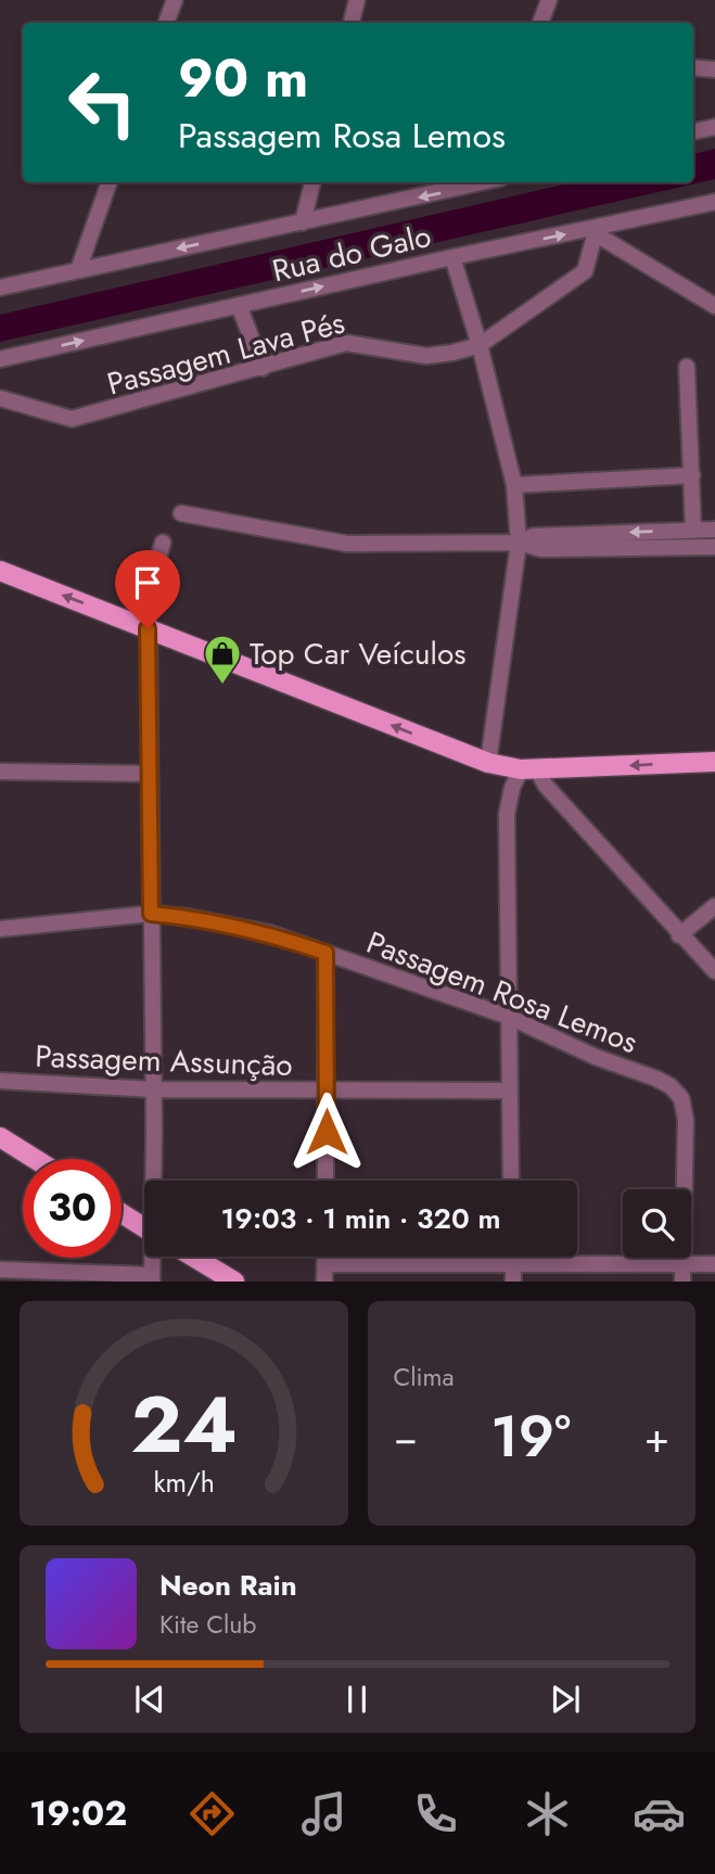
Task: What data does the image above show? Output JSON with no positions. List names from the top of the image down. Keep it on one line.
{"streets":{"street":["Rua do Galo","Passagem Lava Pés","Passagem Rosa Lemos","Passagem Assunção"]},"crossings":[["Rua do Galo","Passagem Lava Pés"]],"places":{"shop":["Top Car Veículos"]},"page":{"turn":["90 m","Passagem Rosa Lemos"],"limit":"30","trip":"19:03 · 1 min · 320 m","tile":"Clima","heat":["−","19°","+"],"song":["Neon Rain","Kite Club"],"tabs":"19:02","gauge":["24","km/h"]}}
